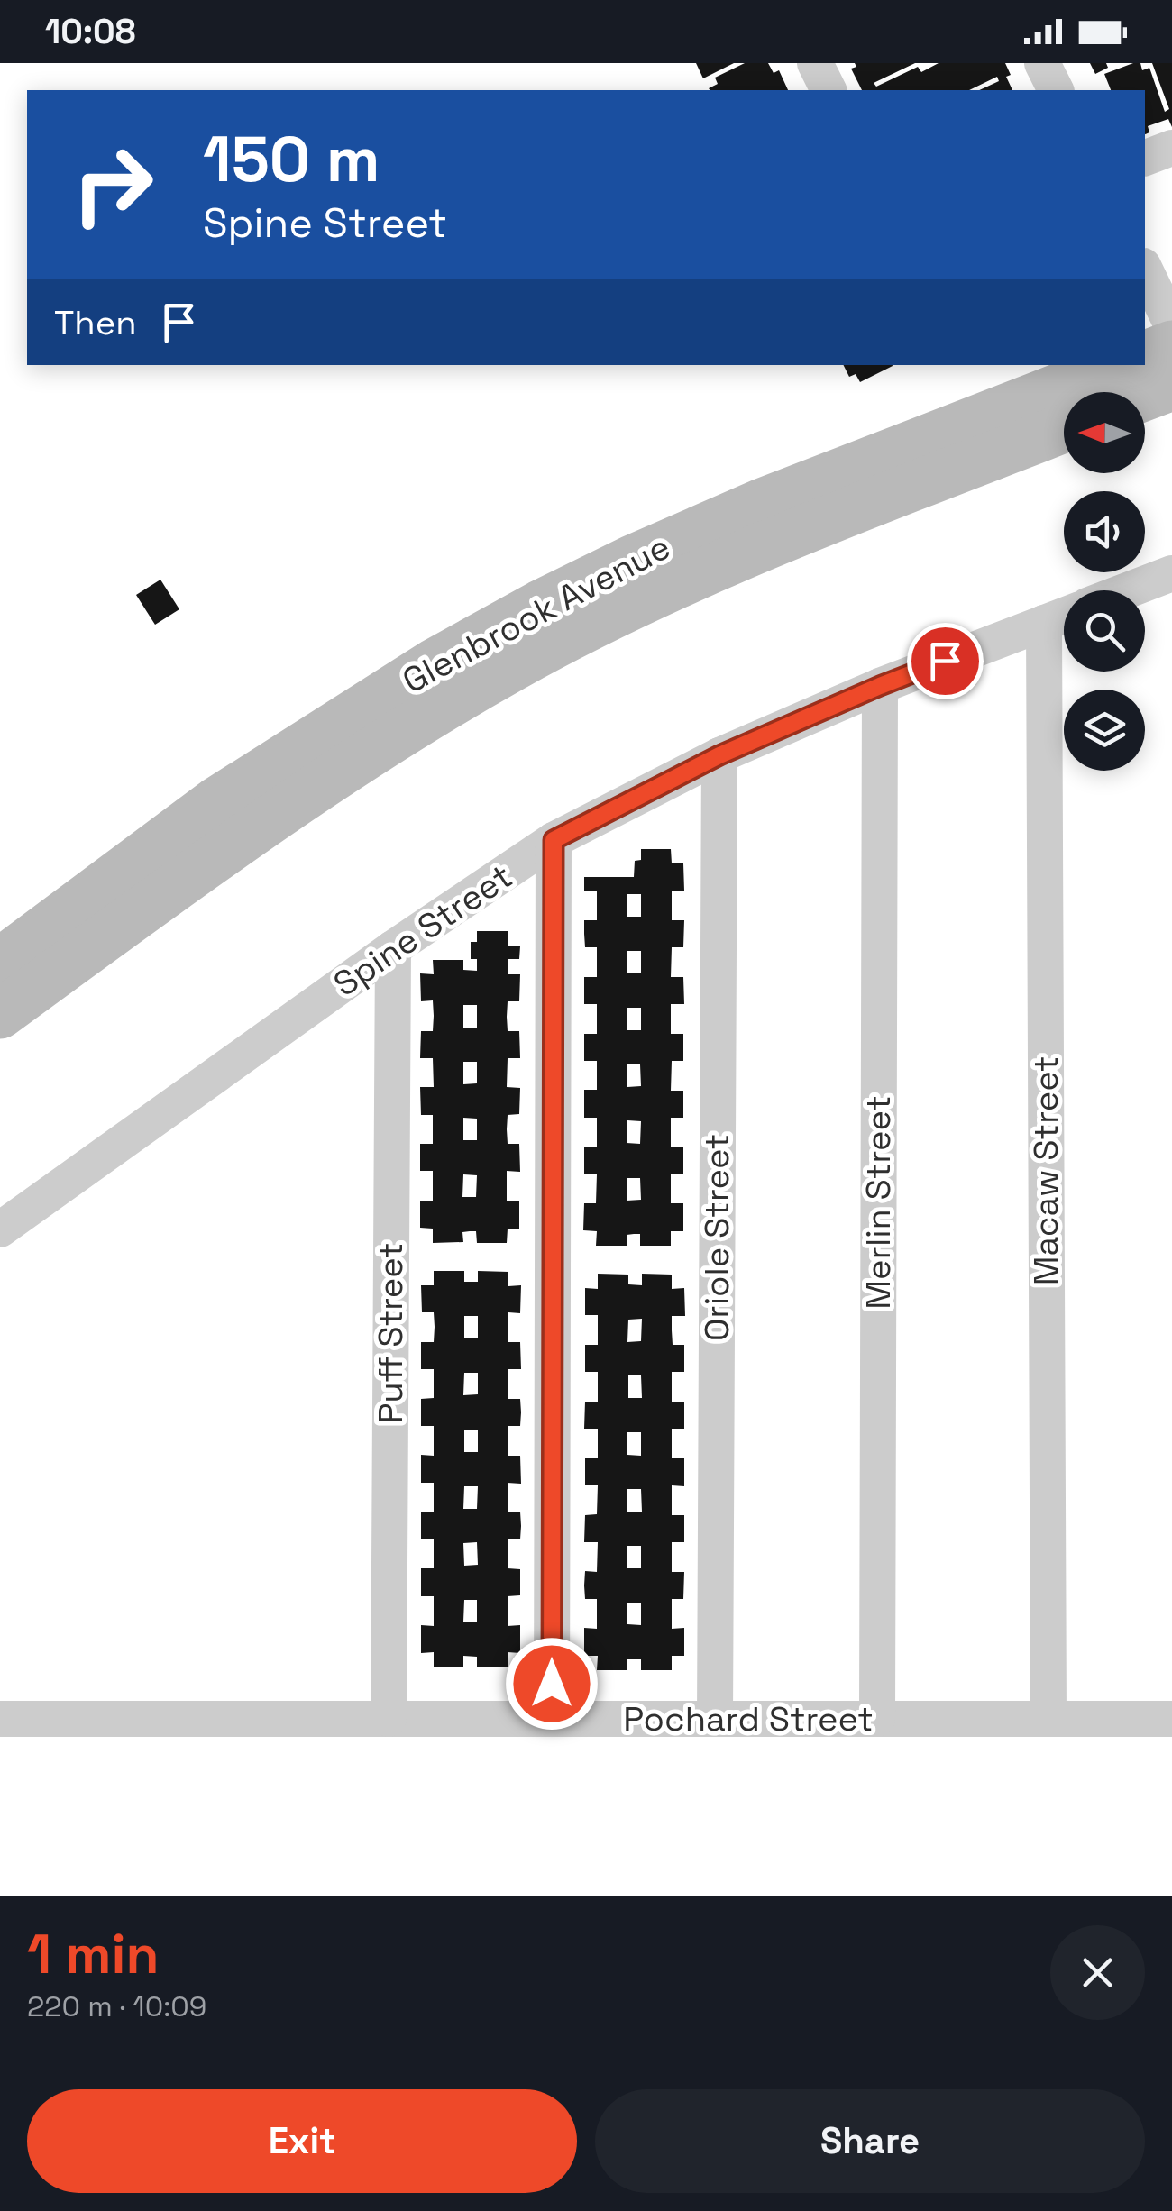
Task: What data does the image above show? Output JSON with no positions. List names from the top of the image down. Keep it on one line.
{"streets":{"street":["Glenbrook Avenue","Spine Street","Macaw Street","Merlin Street","Oriole Street","Puff Street","Pochard Street"]},"crossings":[["Spine Street","Macaw Street"],["Spine Street","Merlin Street"],["Spine Street","Oriole Street"],["Spine Street","Puff Street"],["Macaw Street","Pochard Street"],["Merlin Street","Pochard Street"],["Oriole Street","Pochard Street"],["Puff Street","Pochard Street"]],"north":"left","page":{"status":"10:08","turn":["150 m","Spine Street"],"then":"Then","heading":["1 min","220 m · 10:09"],"buttons":["Exit","Share"]}}
